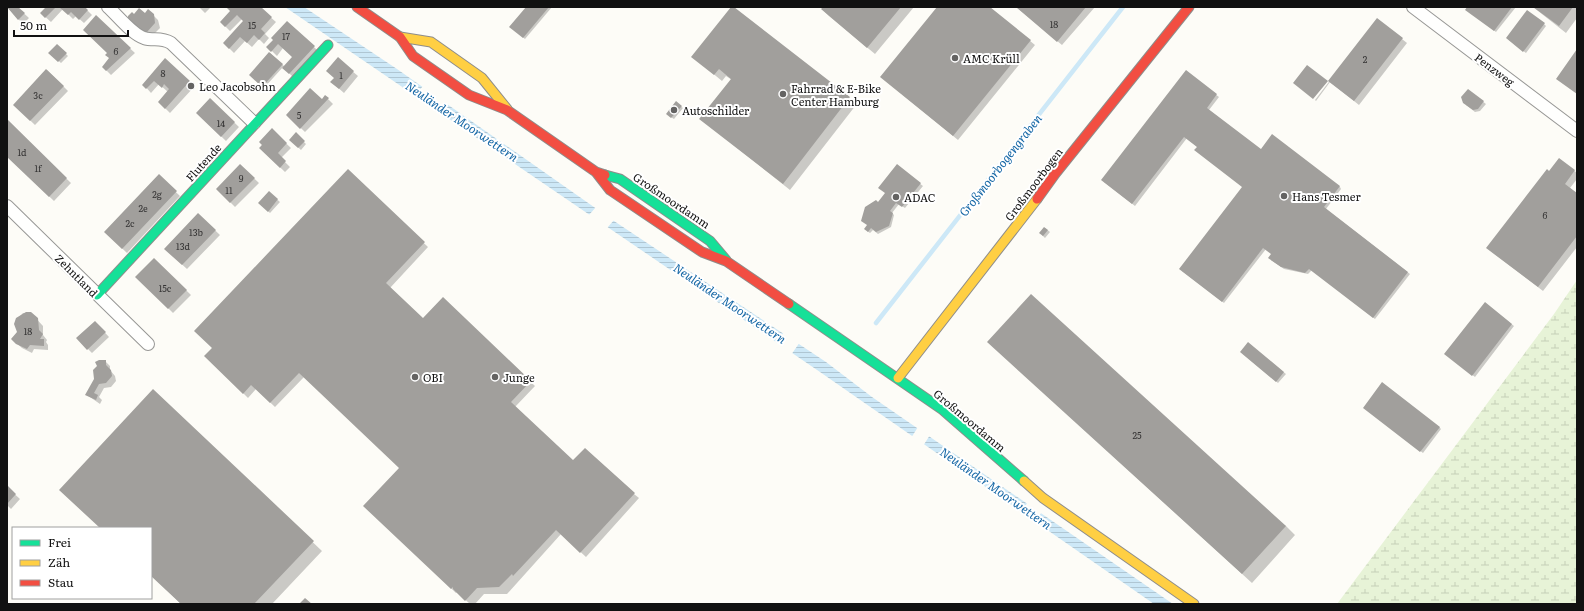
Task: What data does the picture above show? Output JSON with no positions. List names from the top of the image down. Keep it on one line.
{"streets":{"main road":["Flutende","Großmoorbogen","Großmoordamm"],"street":["Penzweg","Zehntland"]},"crossings":[["Flutende","Zehntland"],["Großmoorbogen","Großmoordamm"]],"water":["Neuländer Moorwettern","Großmoorbogengraben"],"places":["AMC Krüll","Leo Jacobsohn","Fahrrad & E-Bike Center Hamburg","Autoschilder","Hans Tesmer","ADAC","OBI","Junge"],"house_numbers":["18","15","17","6","2","8","1","3c","5","14","1d","1f","9","11","2g","2e","6","2c","13b","13d","15c","18","25"],"legend":["Frei","Zäh","Stau"],"scale_bar":"50 m"}
